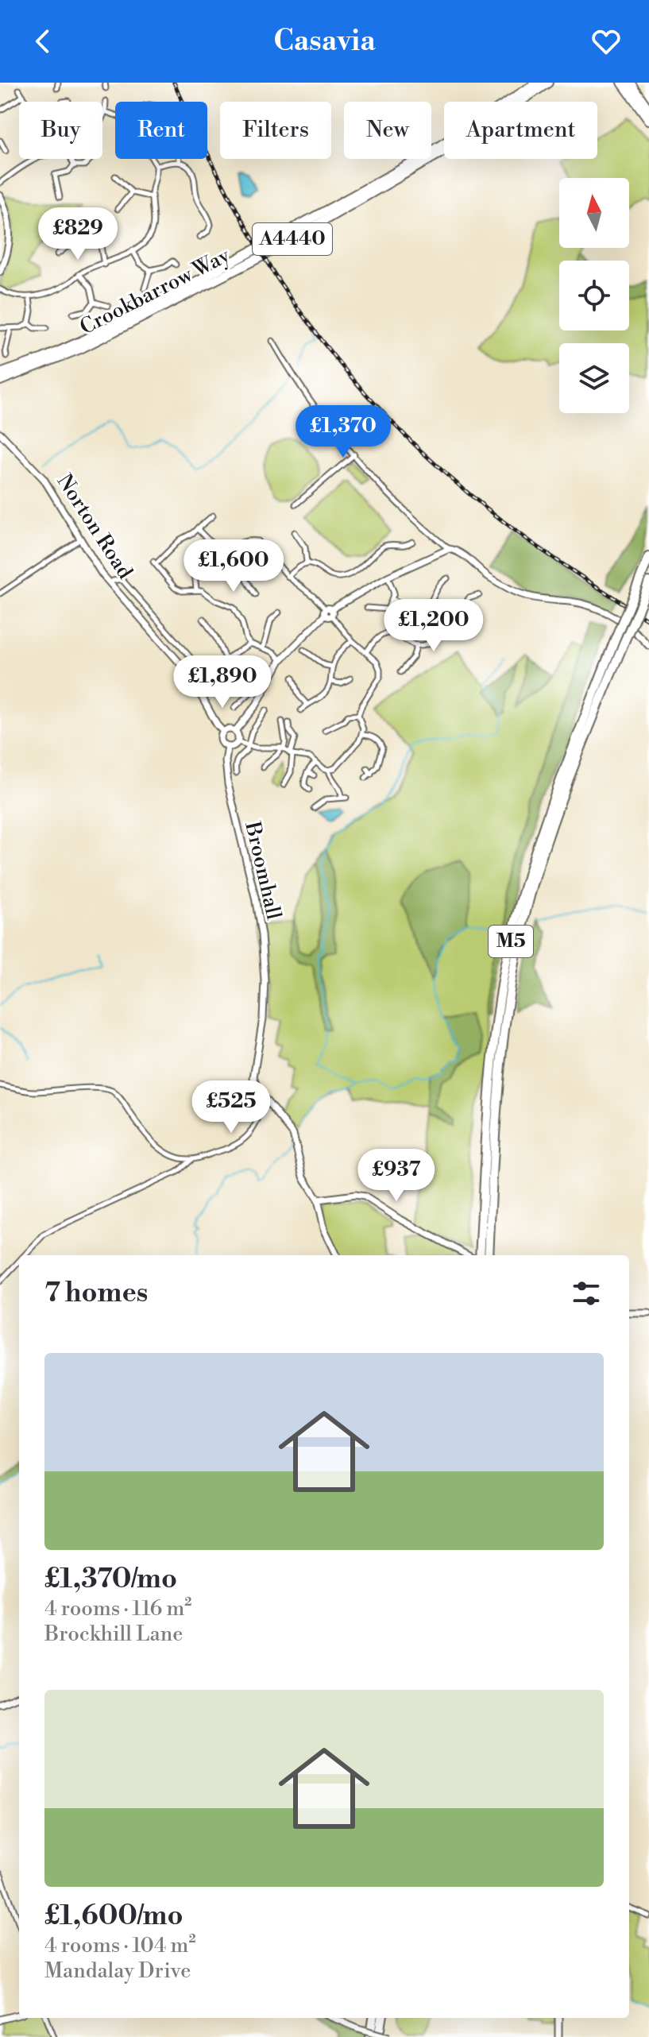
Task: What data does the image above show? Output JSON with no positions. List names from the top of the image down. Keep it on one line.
{"streets":{"highway":["A4440","Crookbarrow Way","M5"],"street":["Norton Road","Broomhall"]},"crossings":[["Norton Road","Broomhall"]],"north":"top","page":{"header":"Casavia","chip":["Buy","Rent","Filters","New","Apartment"],"price":["£829","£1,370","£1,600","£1,200","£1,890","£525","£937"],"heading":"7 homes","list":[{"name":"£1,370/mo","note":"4 rooms · 116 m² · Brockhill Lane"},{"name":"£1,600/mo","note":"4 rooms · 104 m² · Mandalay Drive"}]}}
